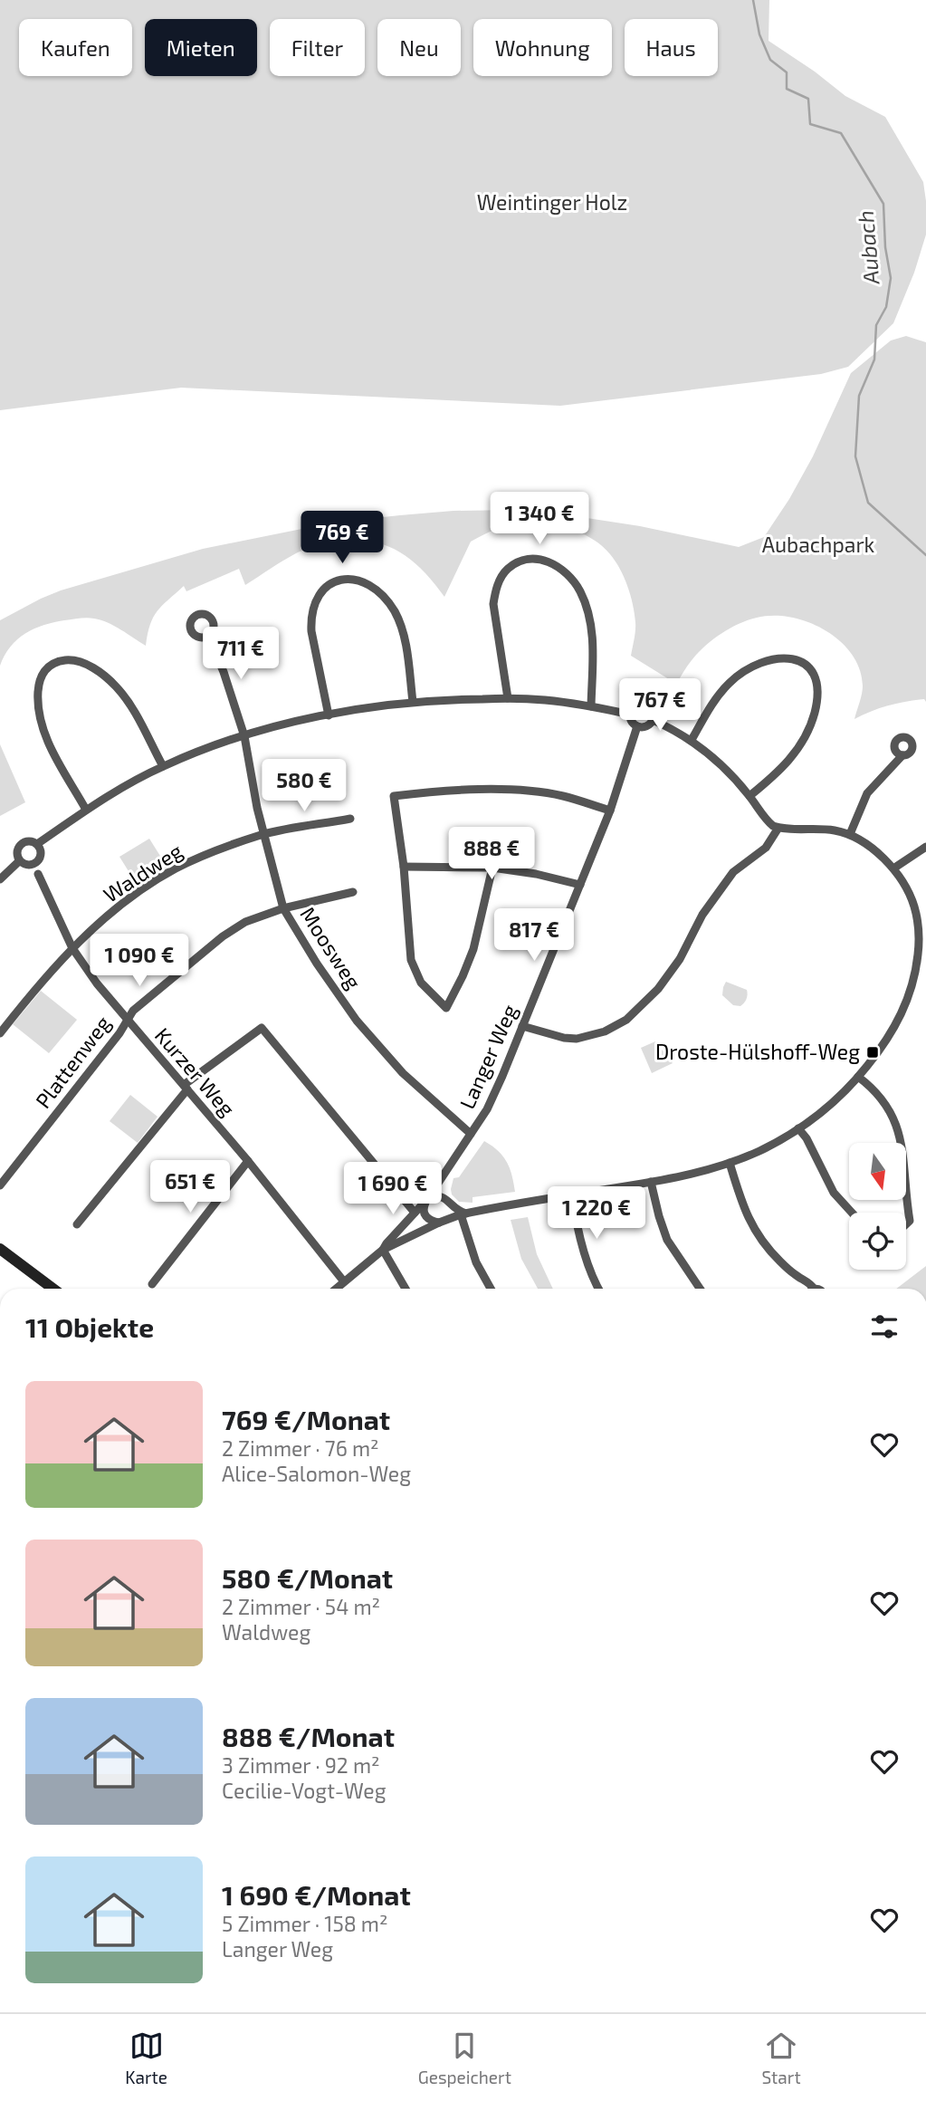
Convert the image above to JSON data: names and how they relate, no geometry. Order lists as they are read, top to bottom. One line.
{"streets":{"street":["Waldweg","Moosweg","Langer Weg","Plattenweg","Kurzer Weg"]},"crossings":[["Waldweg","Moosweg"],["Waldweg","Kurzer Weg"],["Moosweg","Langer Weg"],["Moosweg","Plattenweg"],["Langer Weg","Kurzer Weg"],["Plattenweg","Kurzer Weg"]],"water":["Aubach"],"parks":["Weintinger Holz","Aubachpark"],"places":{"transit":["Droste-Hülshoff-Weg"]},"north":"bottom","page":{"chip":["Kaufen","Mieten","Filter","Neu","Wohnung","Haus"],"price":["1 340 €","769 €","711 €","767 €","580 €","888 €","817 €","1 090 €","651 €","1 690 €","1 220 €"],"heading":"11 Objekte","list":[{"name":"769 €/Monat","note":"2 Zimmer · 76 m² · Alice-Salomon-Weg"},{"name":"580 €/Monat","note":"2 Zimmer · 54 m² · Waldweg"},{"name":"888 €/Monat","note":"3 Zimmer · 92 m² · Cecilie-Vogt-Weg"},{"name":"1 690 €/Monat","note":"5 Zimmer · 158 m² · Langer Weg"}],"tabs":["Karte","Gespeichert","Start"]}}
